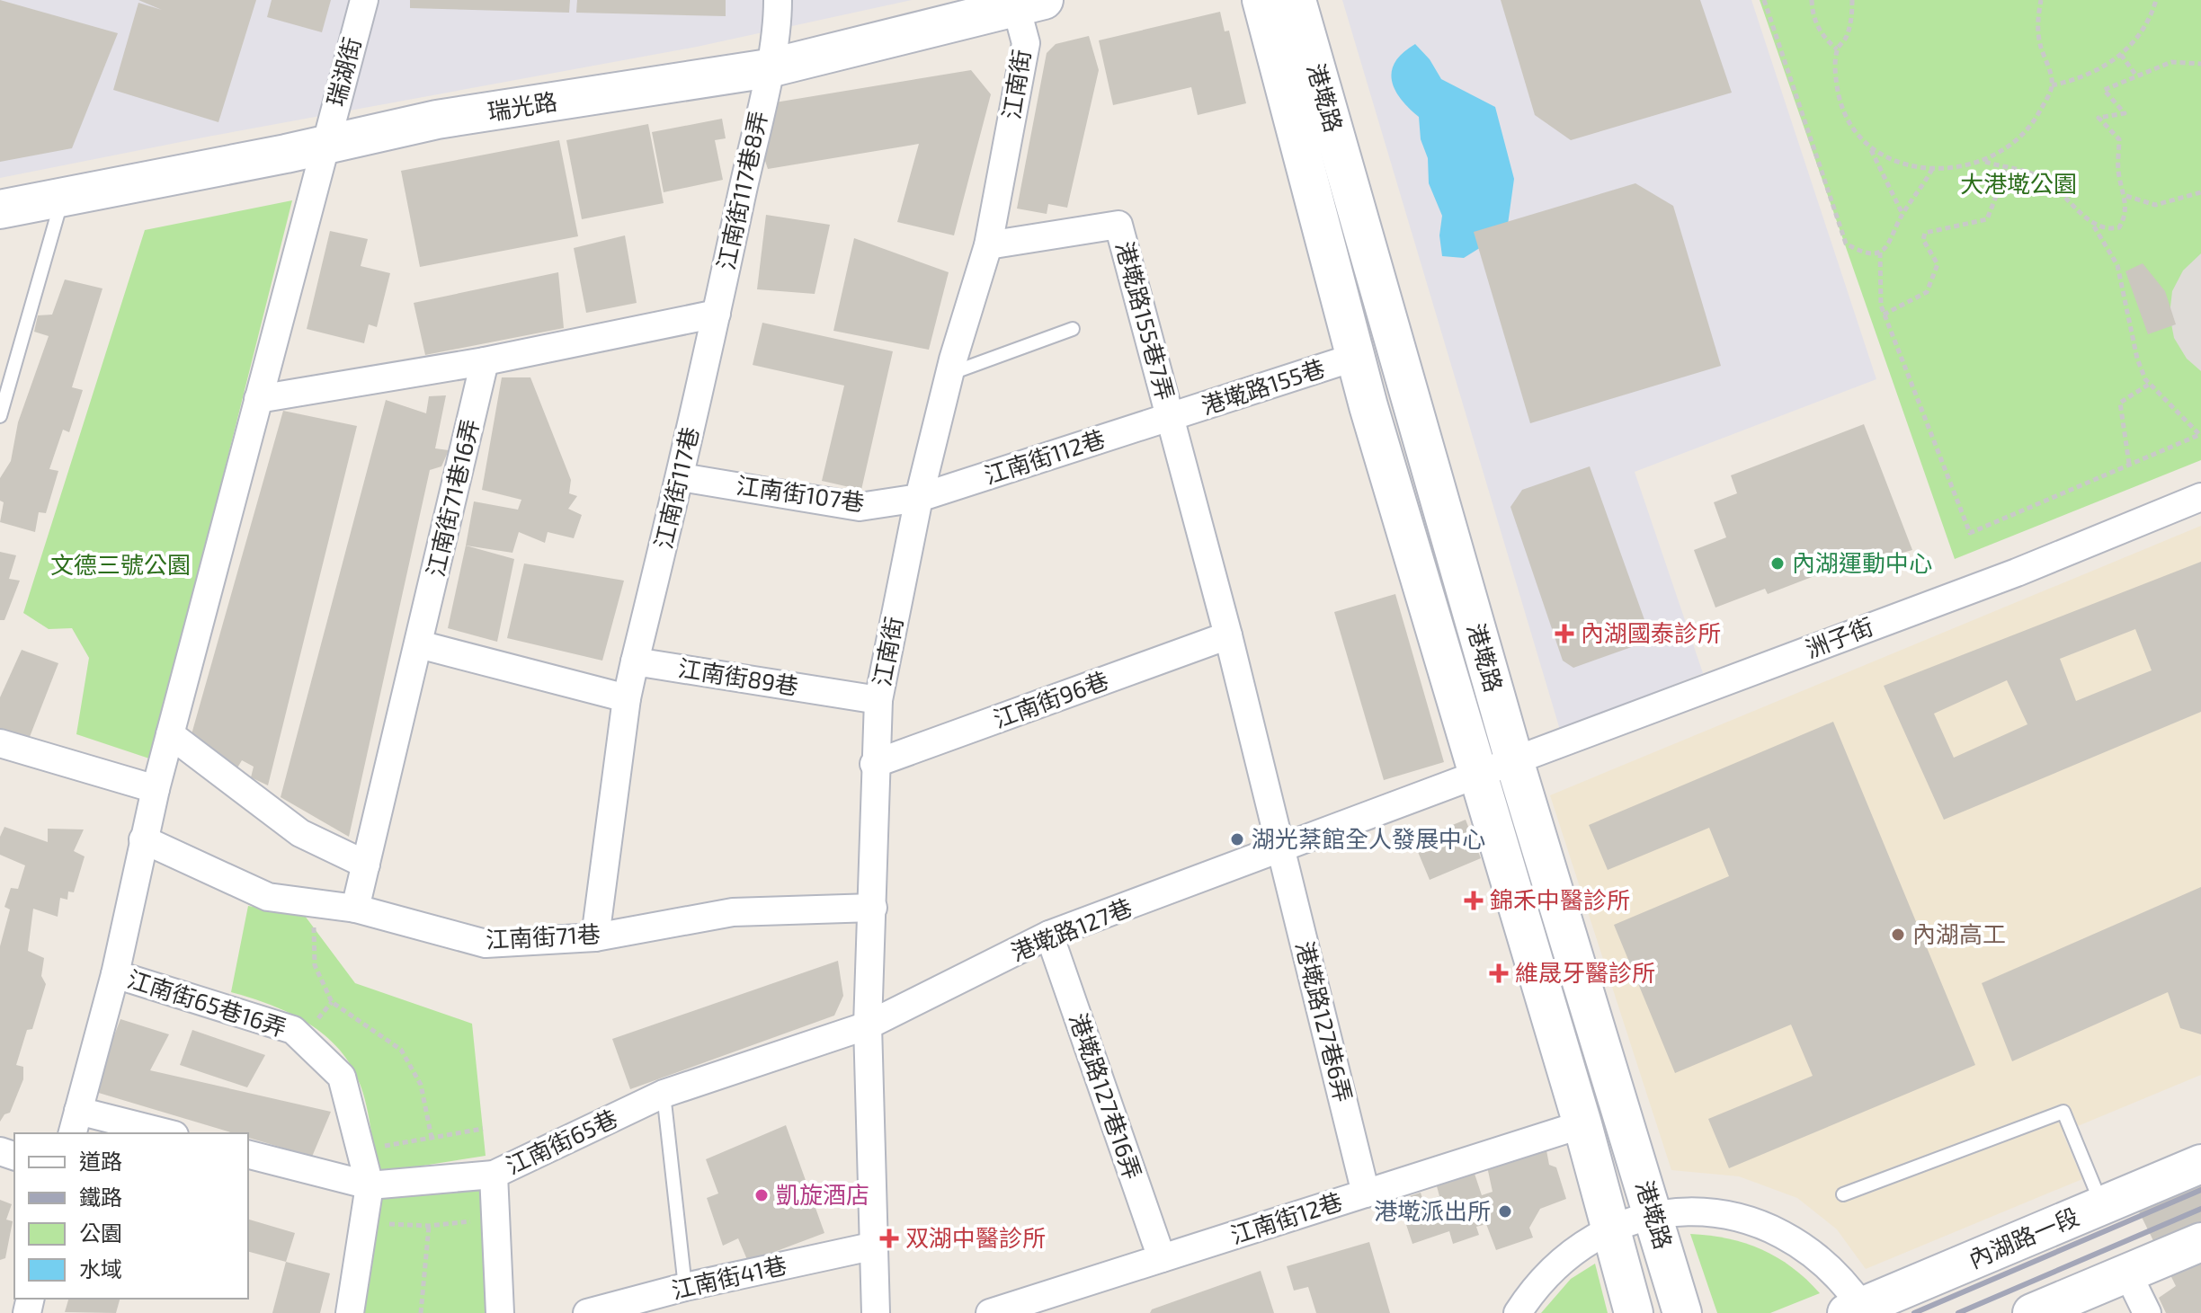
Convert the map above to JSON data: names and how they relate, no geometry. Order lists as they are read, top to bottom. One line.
{"streets":{"street":["瑞湖街","江南街","港墘路","瑞光路","江南街117巷8弄","港墘路155巷7弄","港墘路155巷","江南街112巷","江南街117巷","江南街107巷","江南街71巷16弄","洲子街","江南街89巷","江南街96巷","港墘路127巷","江南街71巷","江南街65巷16弄","港墘路127巷6弄","港墘路127巷16弄","江南街65巷","江南街12巷","內湖路一段","江南街41巷"]},"crossings":[["瑞湖街","瑞光路"],["江南街","瑞光路"],["江南街","港墘路155巷7弄"],["江南街","江南街112巷"],["江南街","江南街107巷"],["江南街","江南街89巷"],["江南街","江南街96巷"],["江南街","港墘路127巷"],["江南街","江南街71巷"],["江南街","江南街65巷"],["江南街","江南街41巷"],["港墘路","港墘路155巷"],["港墘路","洲子街"],["港墘路","港墘路127巷"],["港墘路","江南街12巷"],["瑞光路","江南街117巷8弄"],["江南街117巷8弄","江南街117巷"],["港墘路155巷7弄","港墘路155巷"],["港墘路155巷7弄","江南街112巷"],["港墘路155巷","江南街112巷"],["江南街112巷","江南街107巷"],["江南街117巷","江南街107巷"],["江南街117巷","江南街89巷"],["江南街71巷16弄","江南街71巷"],["洲子街","港墘路127巷"],["港墘路127巷","港墘路127巷6弄"],["港墘路127巷","港墘路127巷16弄"],["港墘路127巷","江南街65巷"],["江南街65巷16弄","江南街65巷"],["港墘路127巷6弄","江南街12巷"],["港墘路127巷16弄","江南街12巷"]],"parks":["大港墘公園","文德三號公園"],"places":{"other":["內湖運動中心","湖光棻館全人發展中心","內湖高工","凱旋酒店","港墘派出所"],"health":["內湖國泰診所","錦禾中醫診所","維晟牙醫診所","双湖中醫診所"]},"legend":["道路","鐵路","公園","水域"]}
